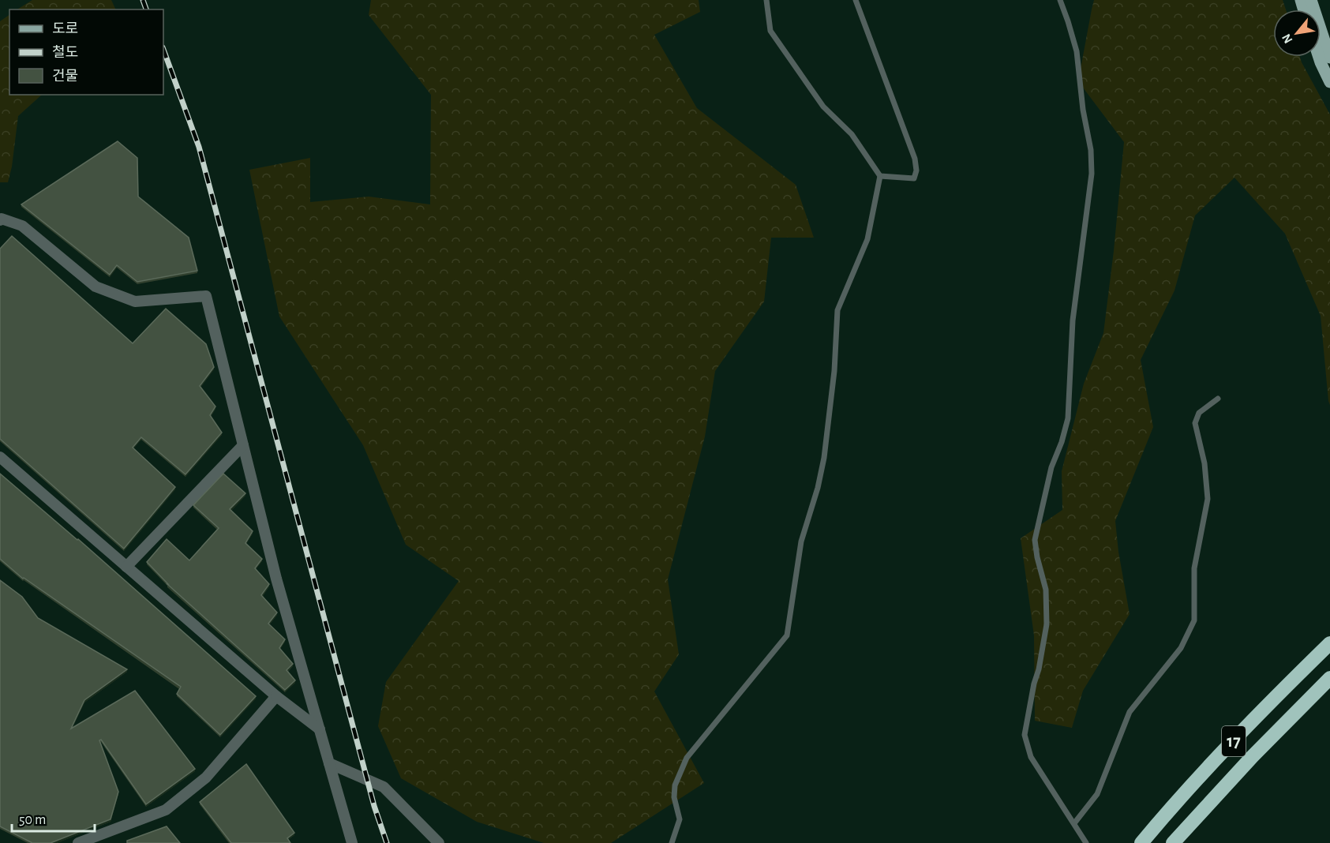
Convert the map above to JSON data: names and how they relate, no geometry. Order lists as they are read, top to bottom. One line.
{"streets":{"highway":["17"]},"legend":["도로","철도","건물"],"scale_bar":"50 m","north":"bottom left"}
